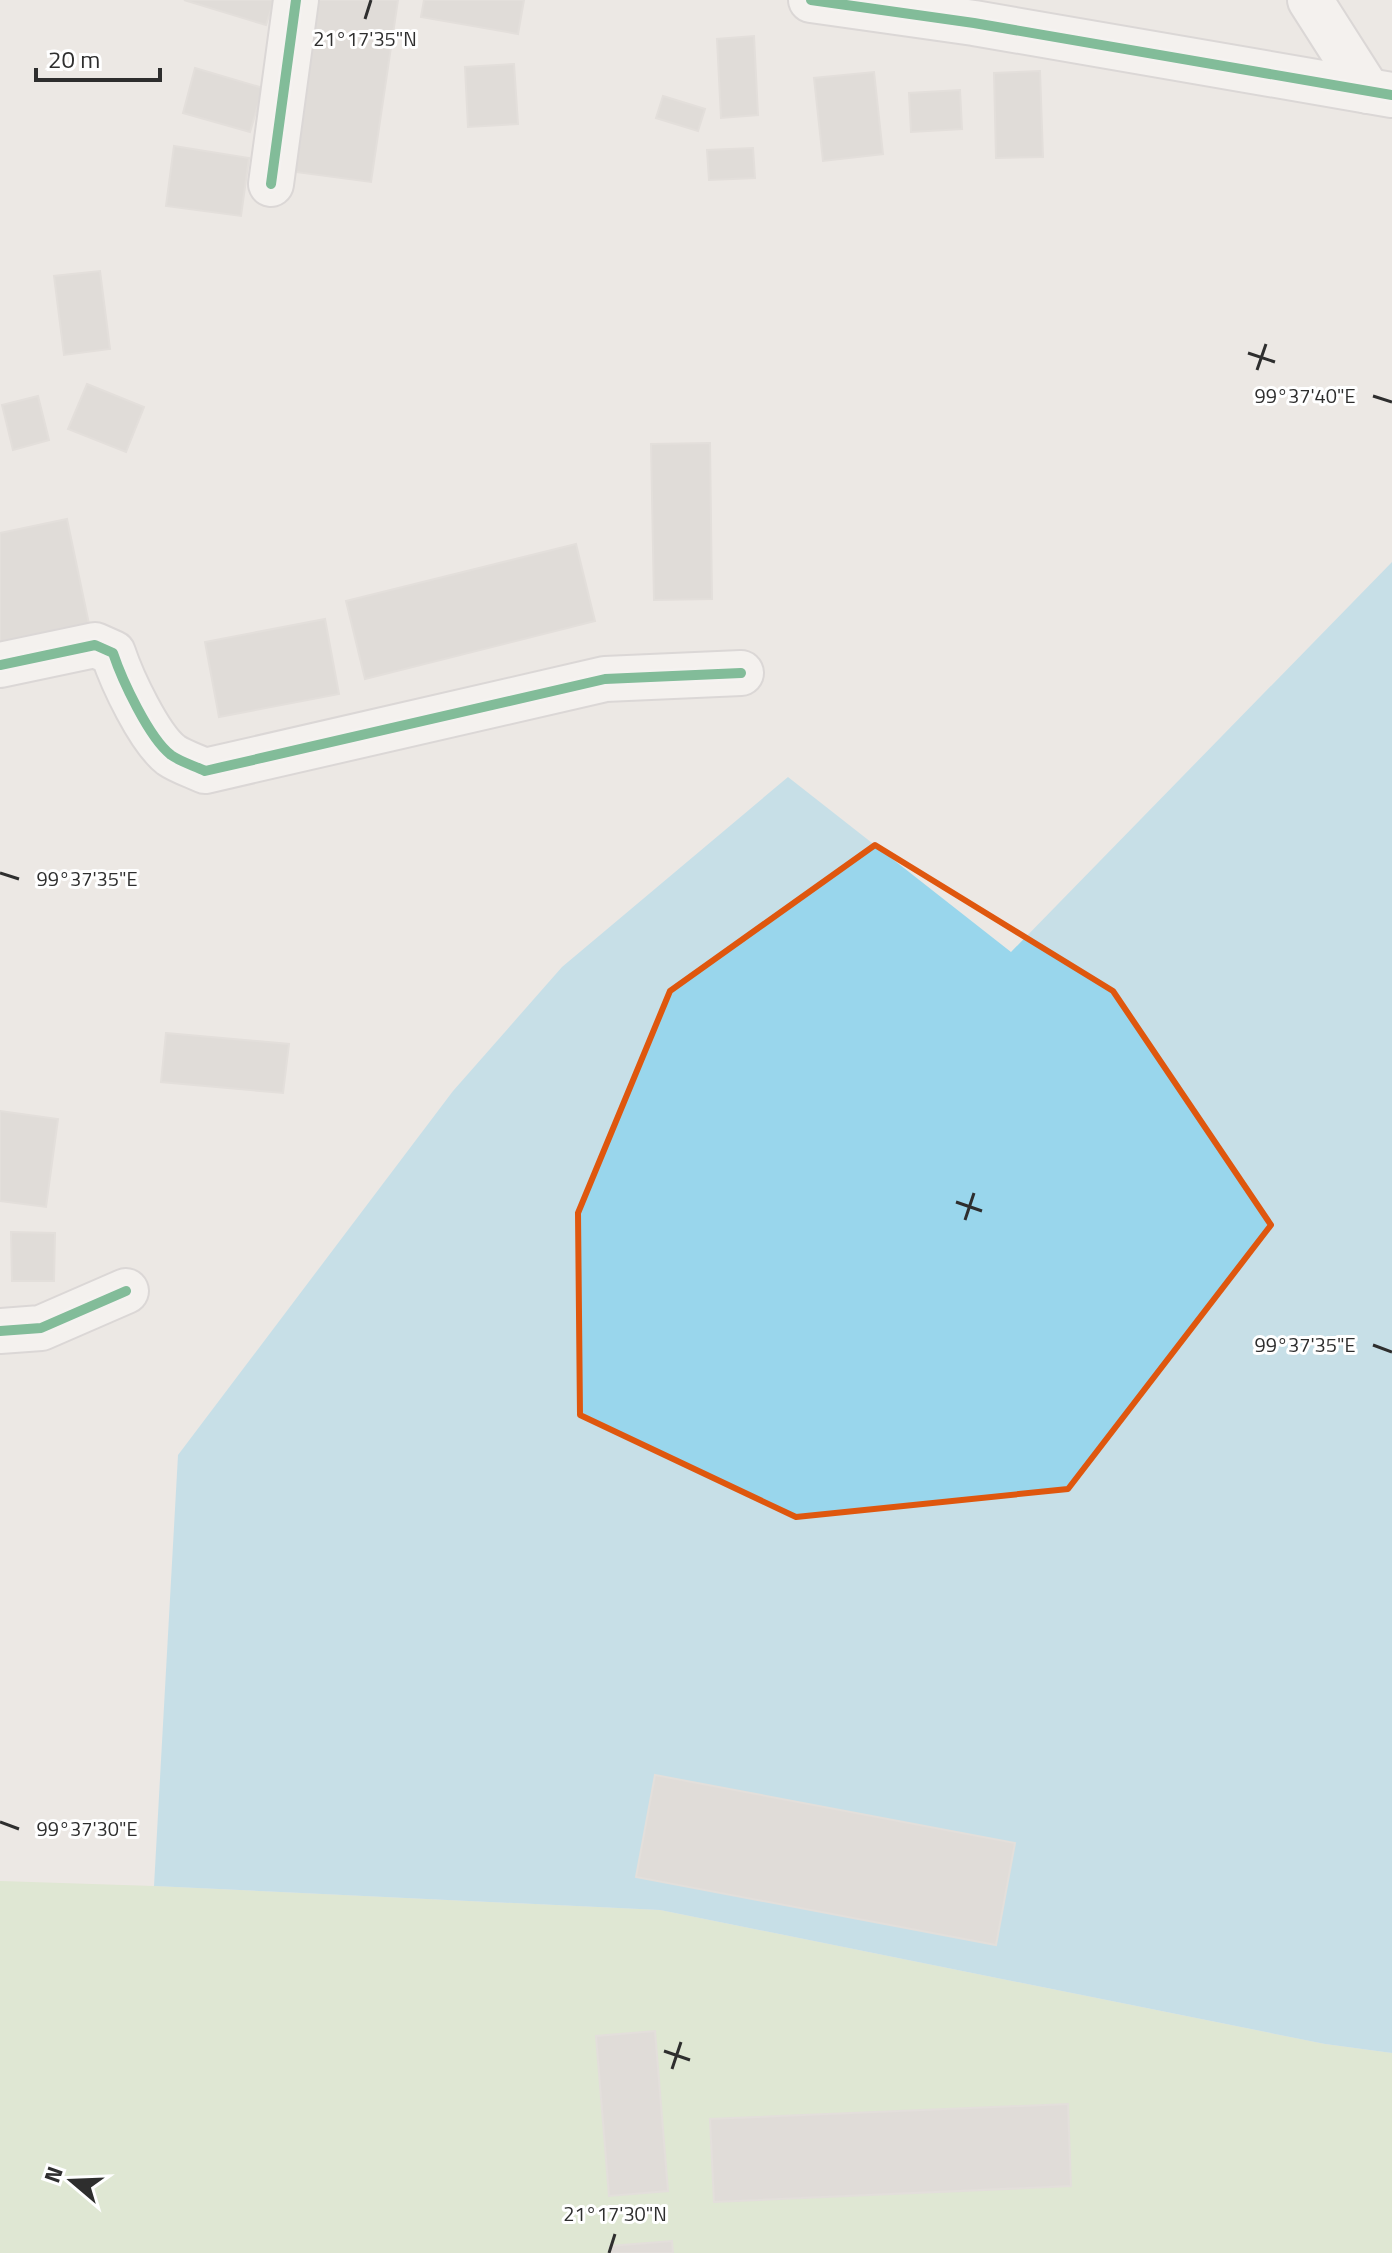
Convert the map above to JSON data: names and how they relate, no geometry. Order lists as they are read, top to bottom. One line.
{"scale_bar":"20 m","north":"left","coordinates":["21°17'35\"N","99°37'40\"E","99°37'35\"E","99°37'30\"E","21°17'30\"N"]}
